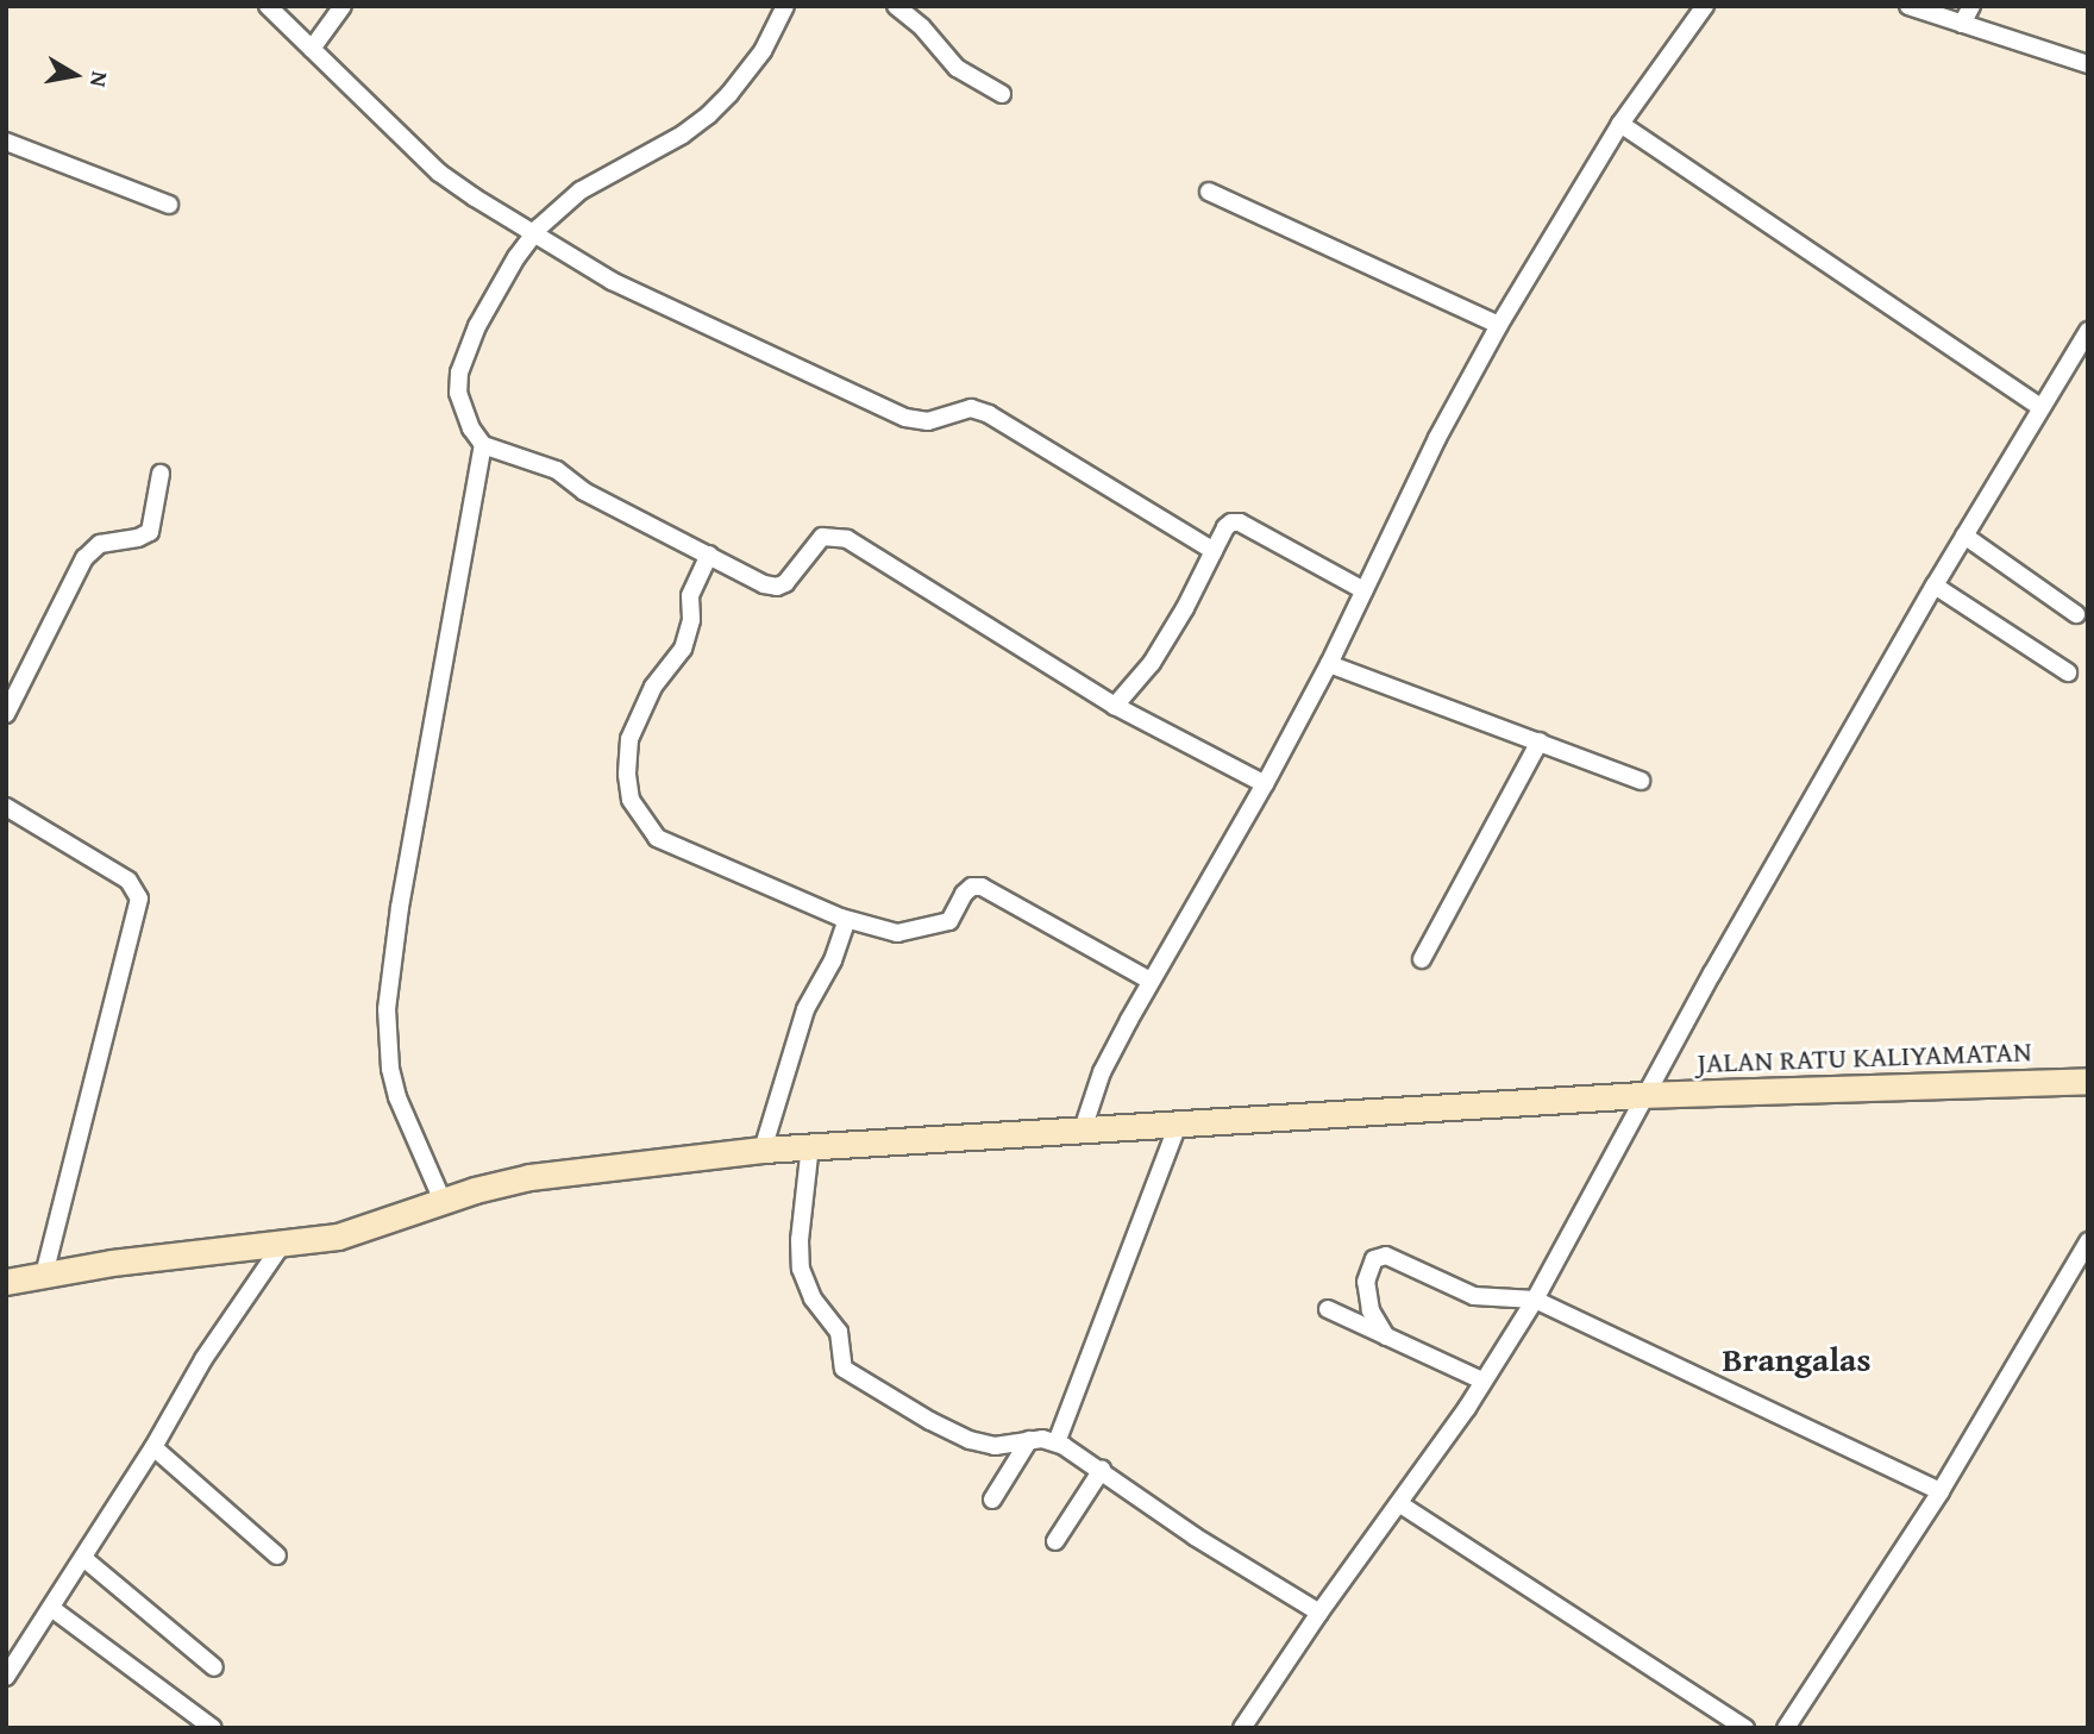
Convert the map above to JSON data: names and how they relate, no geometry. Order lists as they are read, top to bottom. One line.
{"streets":{"main road":["JALAN RATU KALIYAMATAN"]},"districts":["Brangalas"],"north":"right"}
